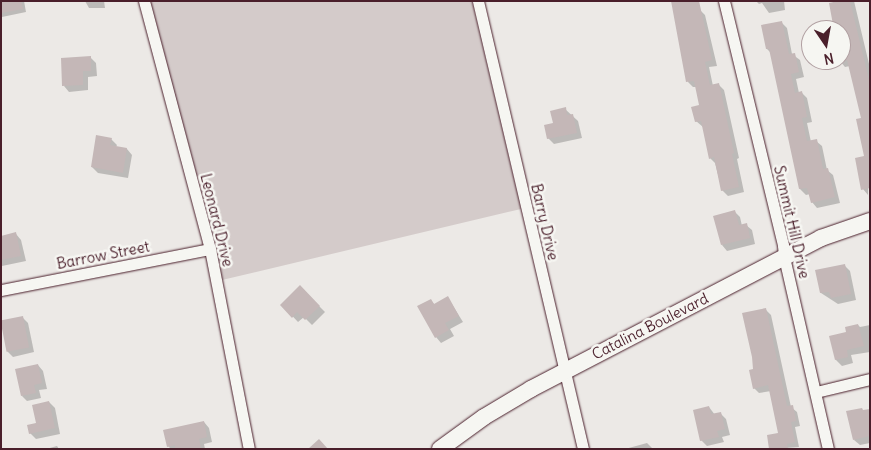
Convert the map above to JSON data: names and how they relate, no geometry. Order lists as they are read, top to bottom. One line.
{"streets":{"street":["Leonard Drive","Barry Drive","Summit Hill Drive","Barrow Street","Catalina Boulevard"]},"crossings":[["Leonard Drive","Barrow Street"],["Barry Drive","Catalina Boulevard"],["Summit Hill Drive","Catalina Boulevard"]],"north":"bottom"}
